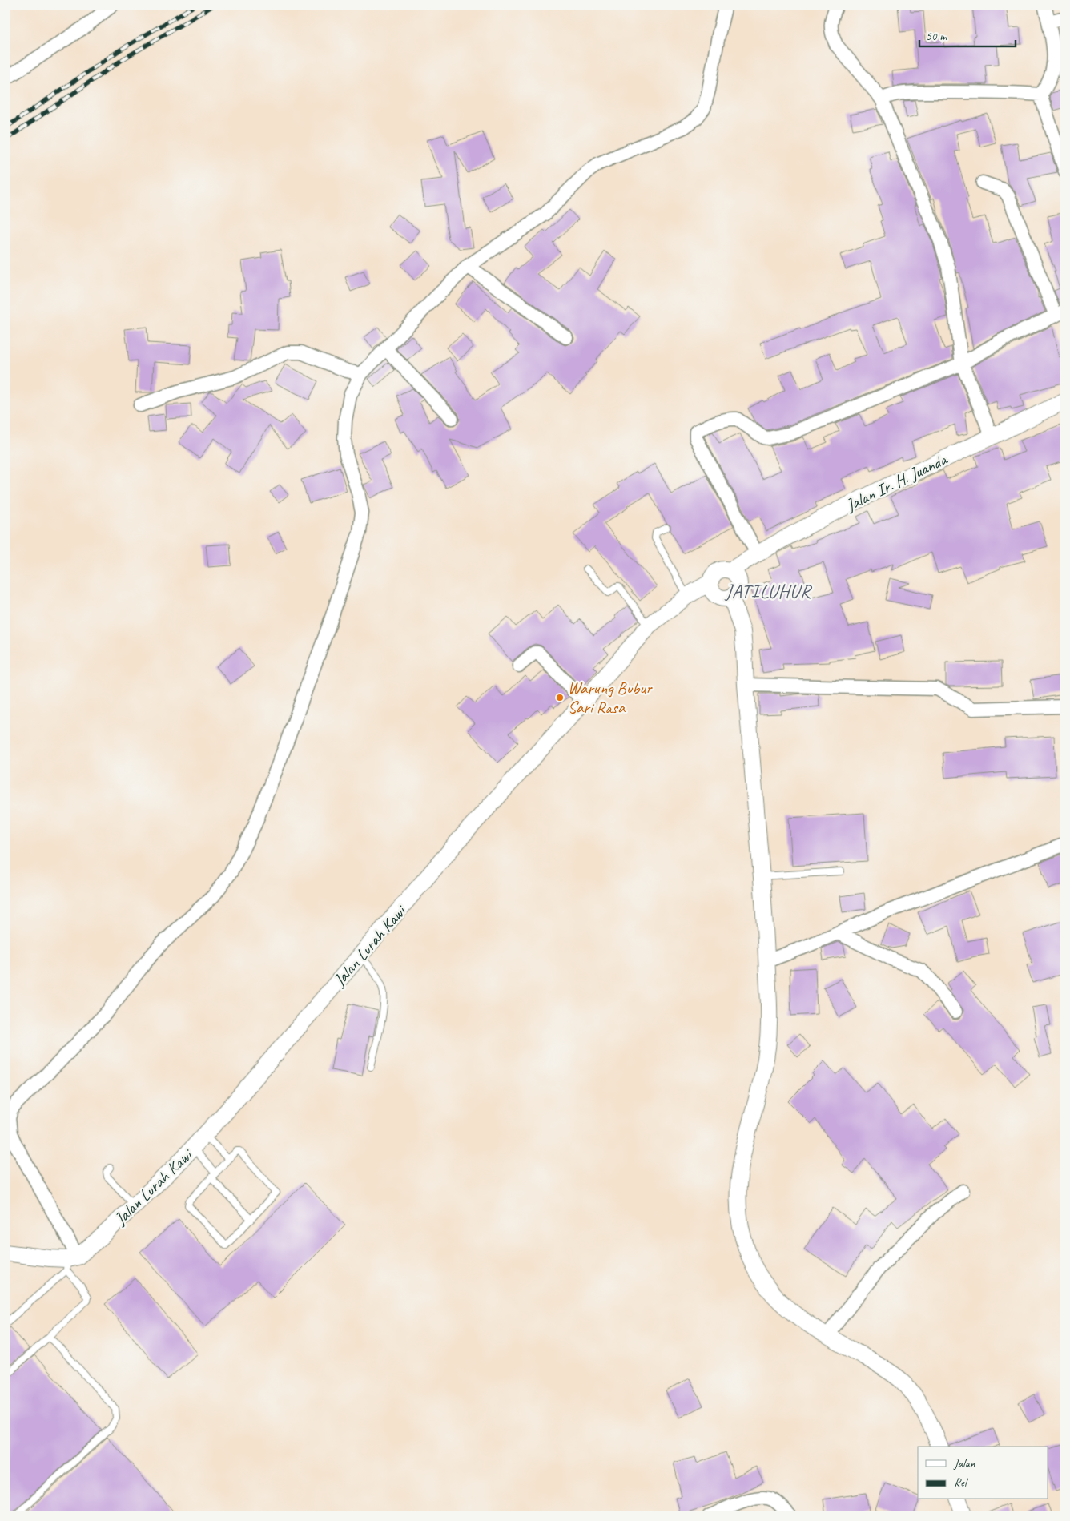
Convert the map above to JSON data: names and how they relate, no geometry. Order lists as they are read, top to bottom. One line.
{"streets":{"street":["Jalan Ir. H. Juanda","Jalan Lurah Kawi"]},"crossings":[["Jalan Ir. H. Juanda","Jalan Lurah Kawi"]],"districts":["JATILUHUR"],"places":["Warung Bubur Sari Rasa"],"legend":["Jalan","Rel"],"scale_bar":"50 m"}
